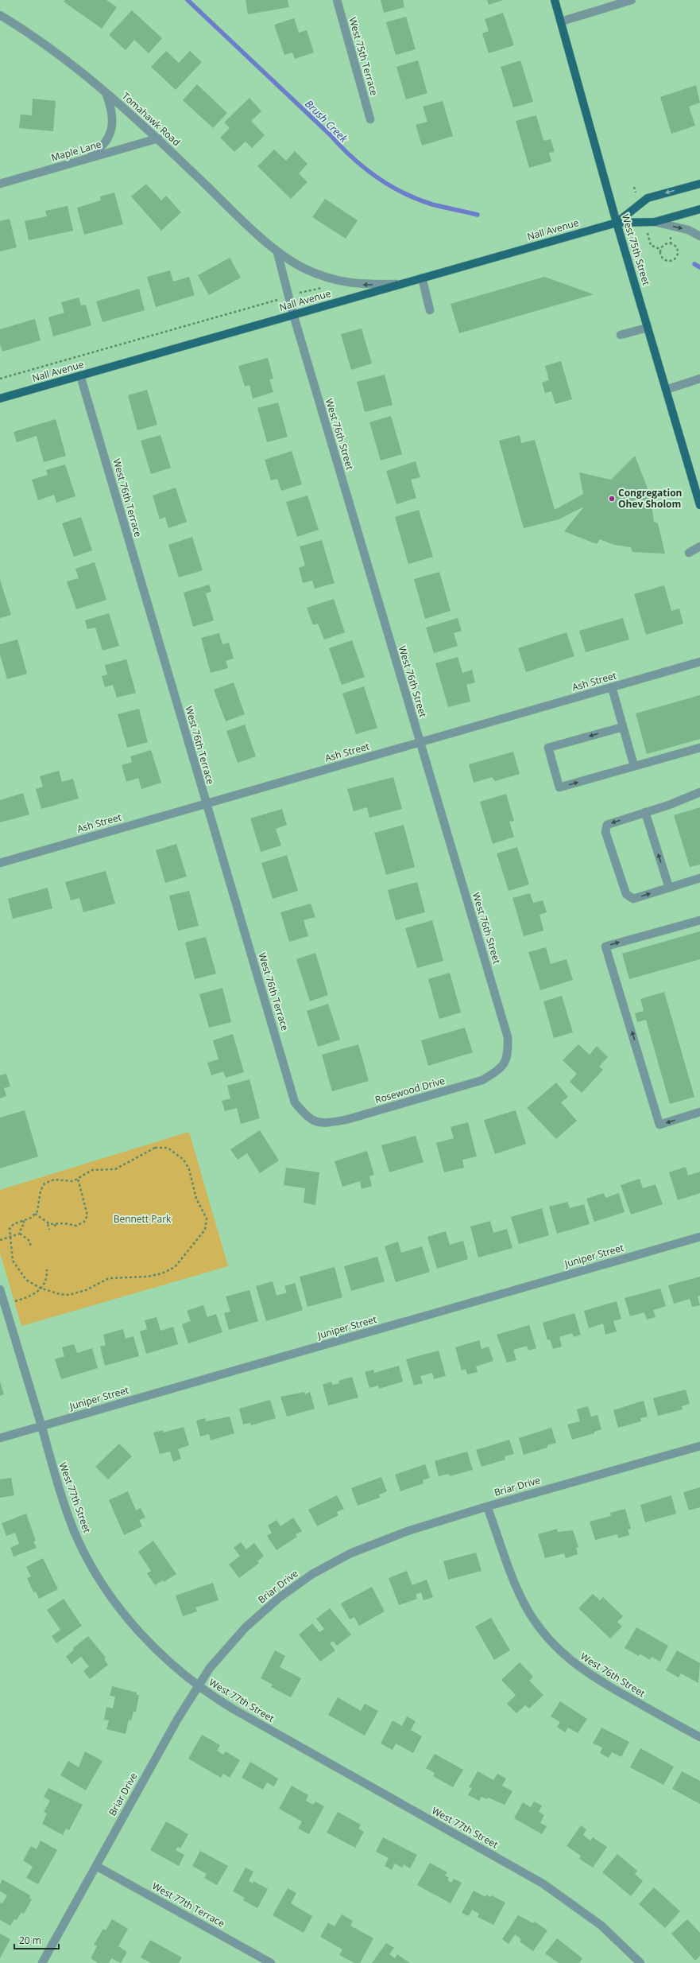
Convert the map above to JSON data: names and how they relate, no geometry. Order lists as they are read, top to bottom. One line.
{"streets":{"main road":["Nall Avenue","West 75th Street"],"street":["West 75th Terrace","Tomahawk Road","Maple Lane","West 76th Street","West 76th Terrace","Ash Street","Rosewood Drive","Juniper Street","Briar Drive","West 77th Street","West 77th Terrace"]},"crossings":[["Tomahawk Road","Maple Lane"],["Tomahawk Road","Nall Avenue"],["Nall Avenue","West 75th Street"],["Nall Avenue","West 76th Street"],["Nall Avenue","West 76th Terrace"],["West 76th Street","Ash Street"],["West 76th Street","Rosewood Drive"],["West 76th Street","Briar Drive"],["West 76th Terrace","Ash Street"],["West 76th Terrace","Rosewood Drive"],["Juniper Street","West 77th Street"],["Briar Drive","West 77th Street"],["Briar Drive","West 77th Terrace"]],"water":["Brush Creek"],"parks":["Bennett Park"],"places":["Congregation Ohev Sholom"],"scale_bar":"20 m"}
